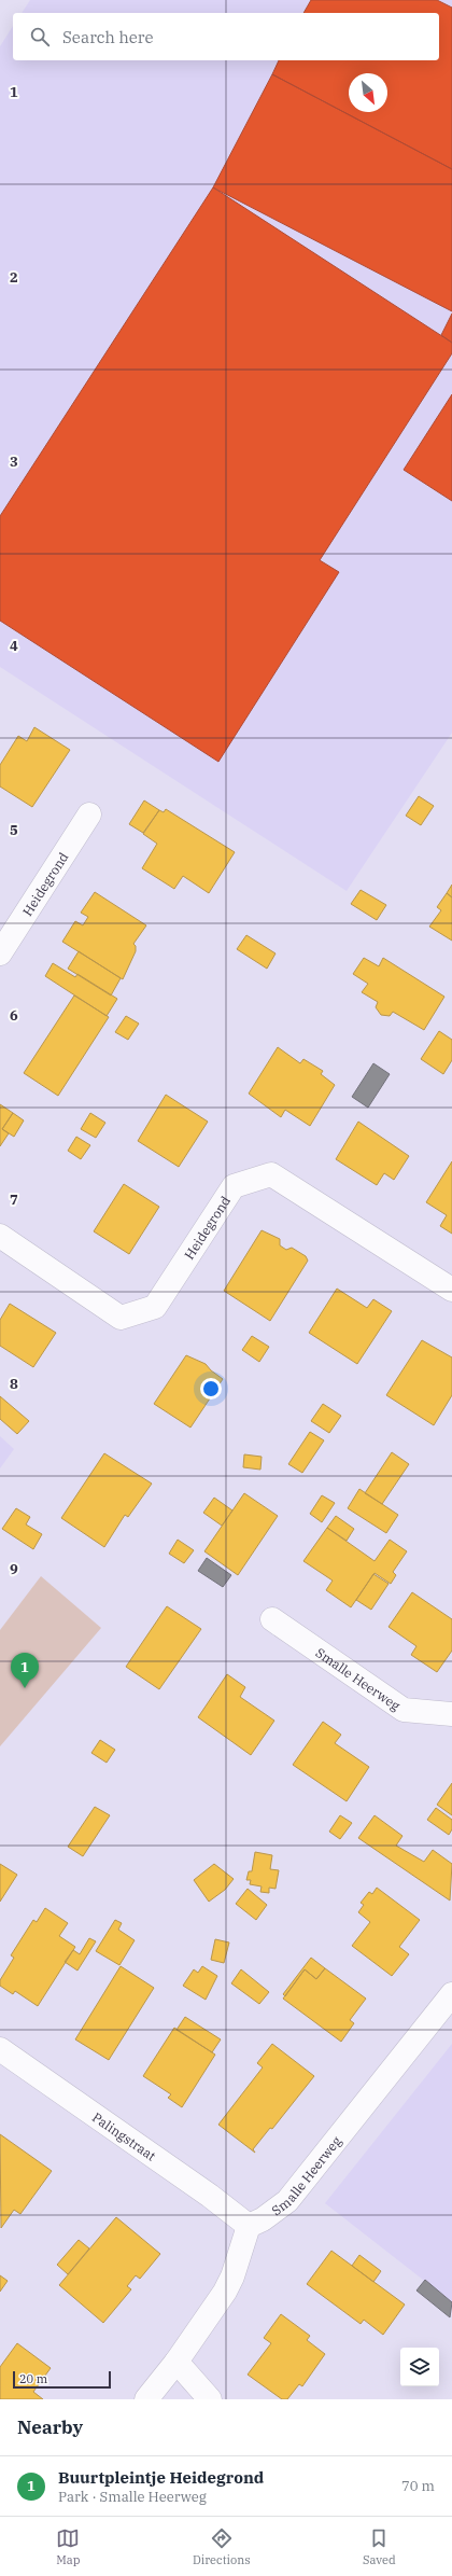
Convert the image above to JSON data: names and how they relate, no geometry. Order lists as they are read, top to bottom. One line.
{"streets":{"street":["Heidegrond","Smalle Heerweg","Palingstraat"]},"crossings":[["Smalle Heerweg","Palingstraat"]],"scale_bar":"20 m","north":"bottom right","page":{"search":"Search here","pins":"1","scale":"20 m","heading":"Nearby","list":[{"mark":"1","name":"Buurtpleintje Heidegrond","note":"Park · Smalle Heerweg","value":"70 m"}],"nav":["Map","Directions","Saved"]},"grid":{"rows":["1","2","3","4","5","6","7","8","9"]}}
